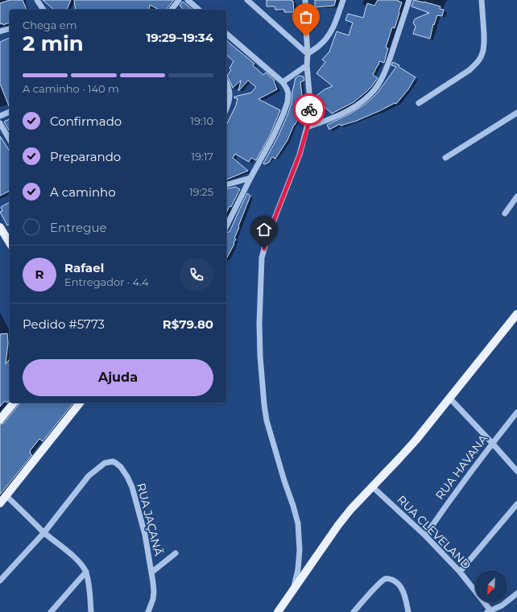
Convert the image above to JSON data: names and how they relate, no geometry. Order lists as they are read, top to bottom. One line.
{"streets":{"street":["RUA HAVANA","RUA JAÇANÃ","RUA CLEVELAND"]},"crossings":[["RUA HAVANA","RUA CLEVELAND"]],"north":"bottom left","page":{"heading":["2 min","Chega em","19:29–19:34"],"panel":["Rafael","Entregador · 4.4","Pedido #5773","R$79.80"],"bar":"A caminho · 140 m","list":[["Confirmado","19:10"],["Preparando","19:17"],["A caminho","19:25"],"Entregue"],"round":"R","buttons":"Ajuda"}}
